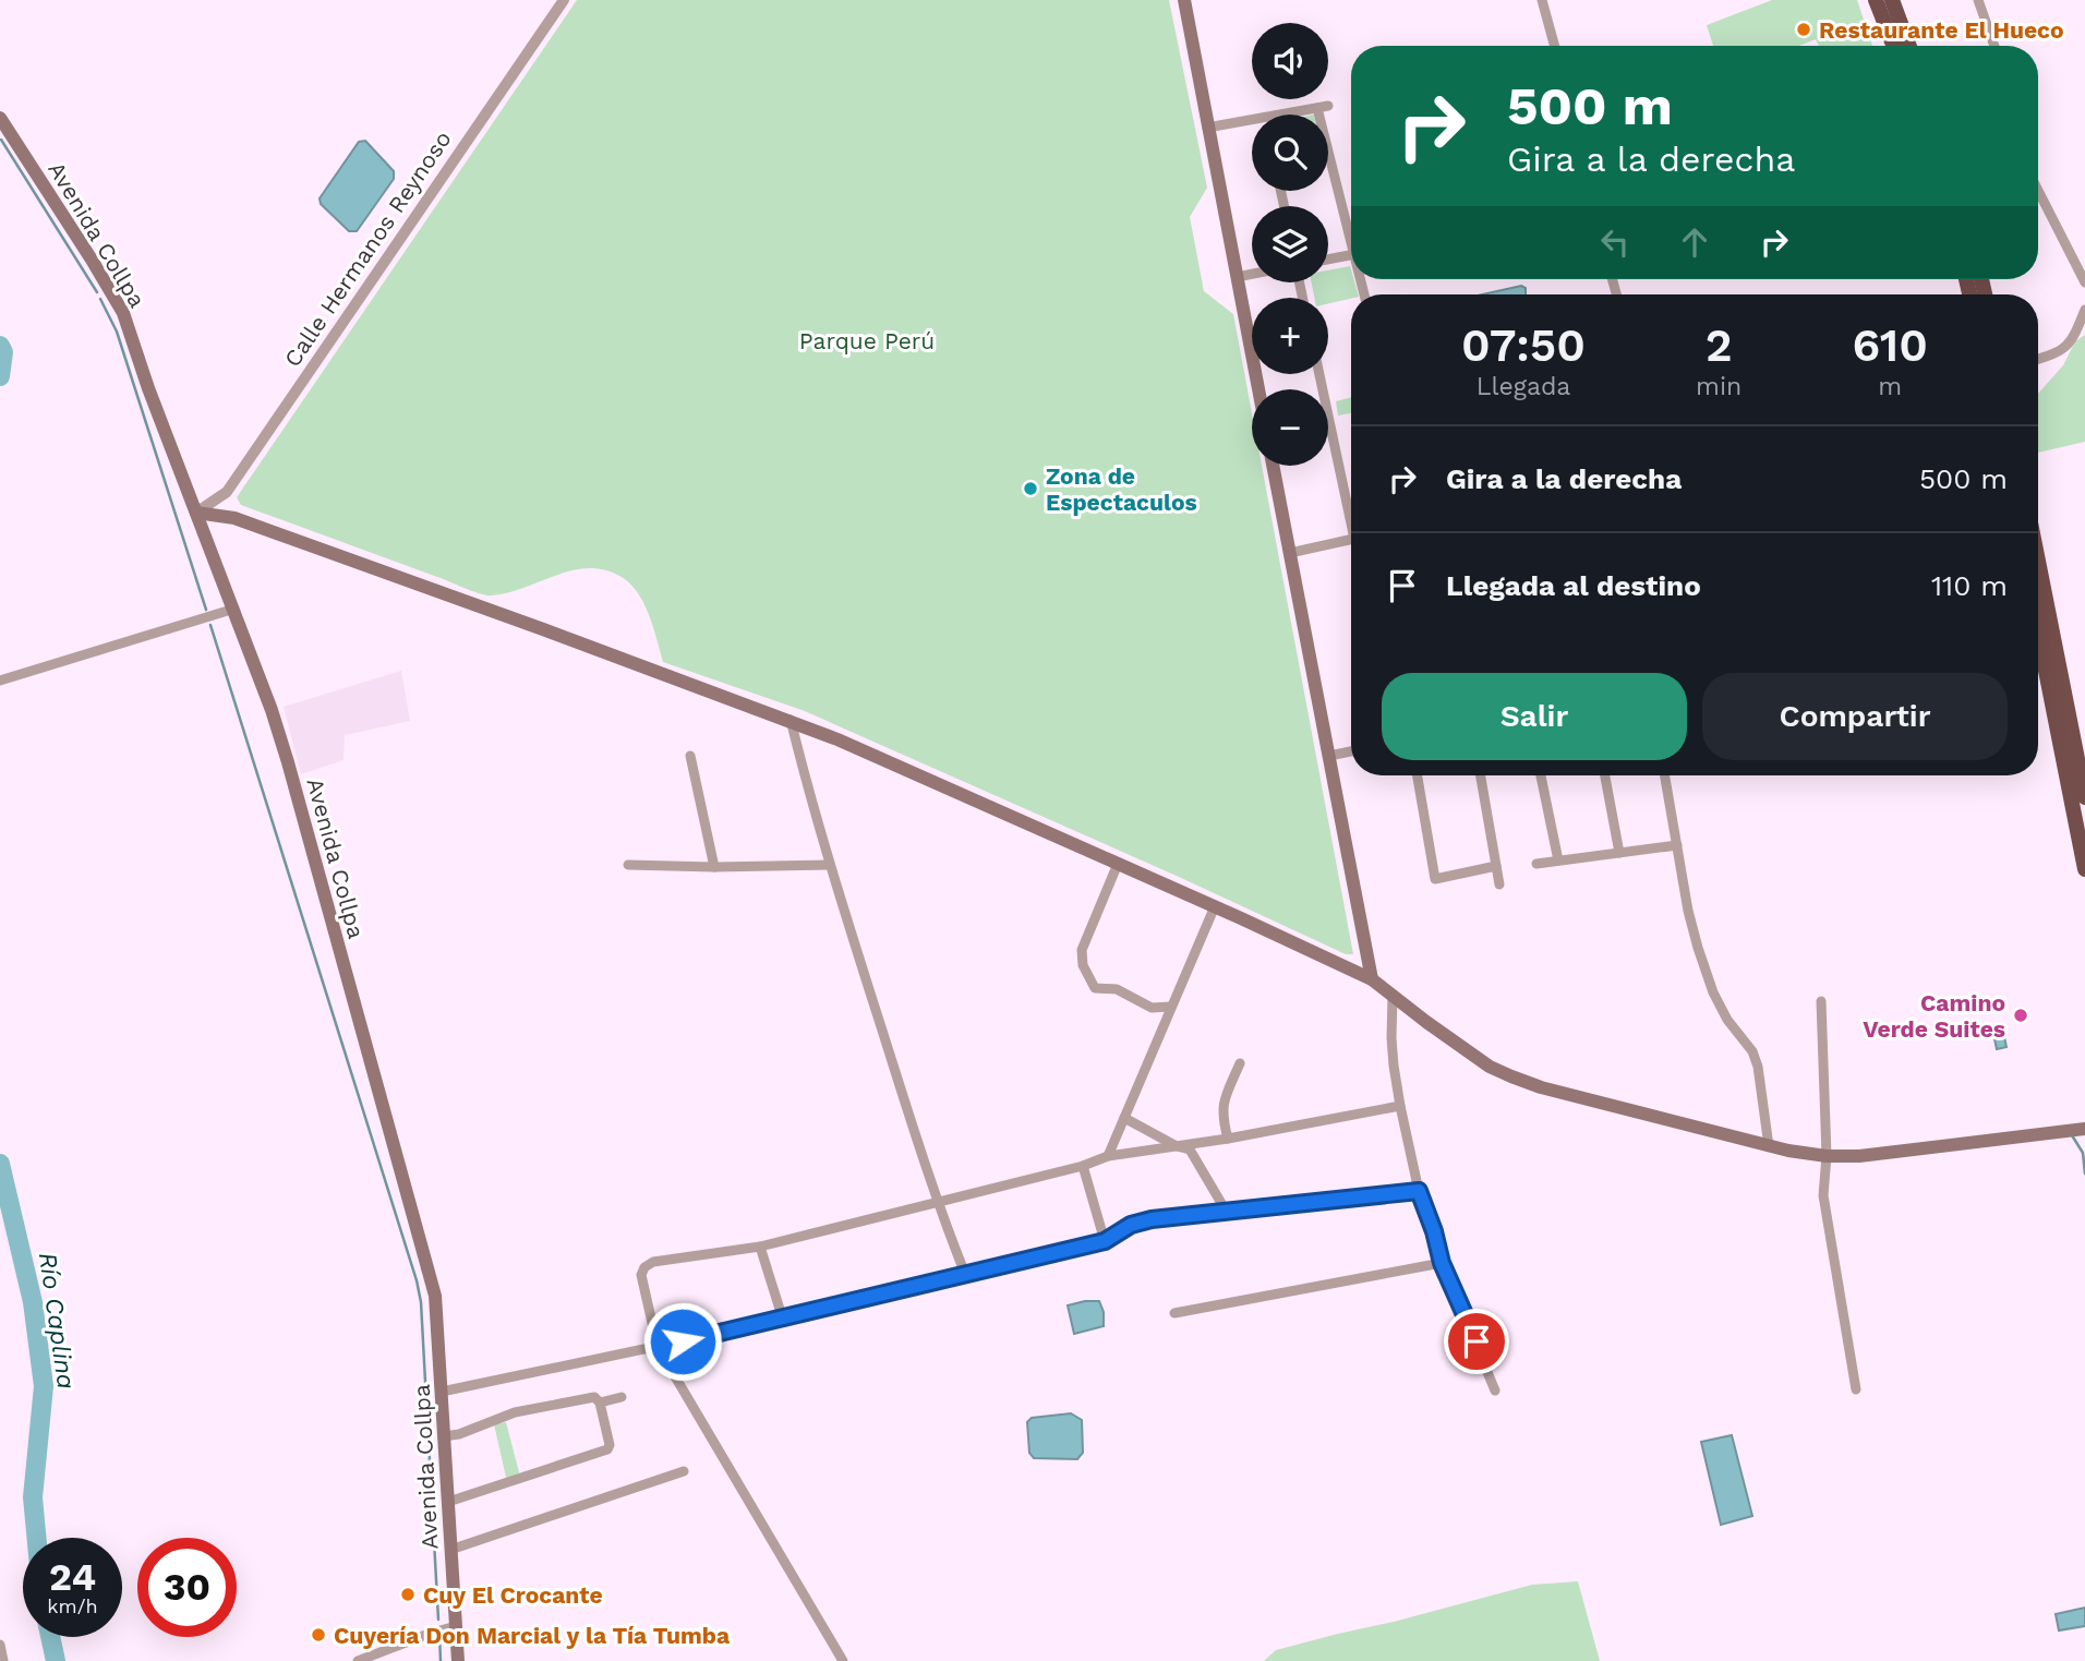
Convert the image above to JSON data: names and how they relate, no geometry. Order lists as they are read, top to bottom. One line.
{"streets":{"main road":["Avenida Collpa"],"street":["Calle Hermanos Reynoso"]},"crossings":[["Avenida Collpa","Calle Hermanos Reynoso"]],"water":["Río Caplina"],"parks":["Parque Perú"],"places":["Restaurante El Hueco","Zona de Espectaculos","Camino Verde Suites","Cuy El Crocante","Cuyería Don Marcial y la Tía Tumba"],"page":{"map_buttons":["+","−"],"turn":["500 m","Gira a la derecha"],"eta":["07:50","Llegada","2","min","610","m"],"list":[{"name":"Gira a la derecha","value":"500 m"},{"name":"Llegada al destino","value":"110 m"}],"buttons":["Salir","Compartir"],"speed":"24 km/h","limit":"30"}}
